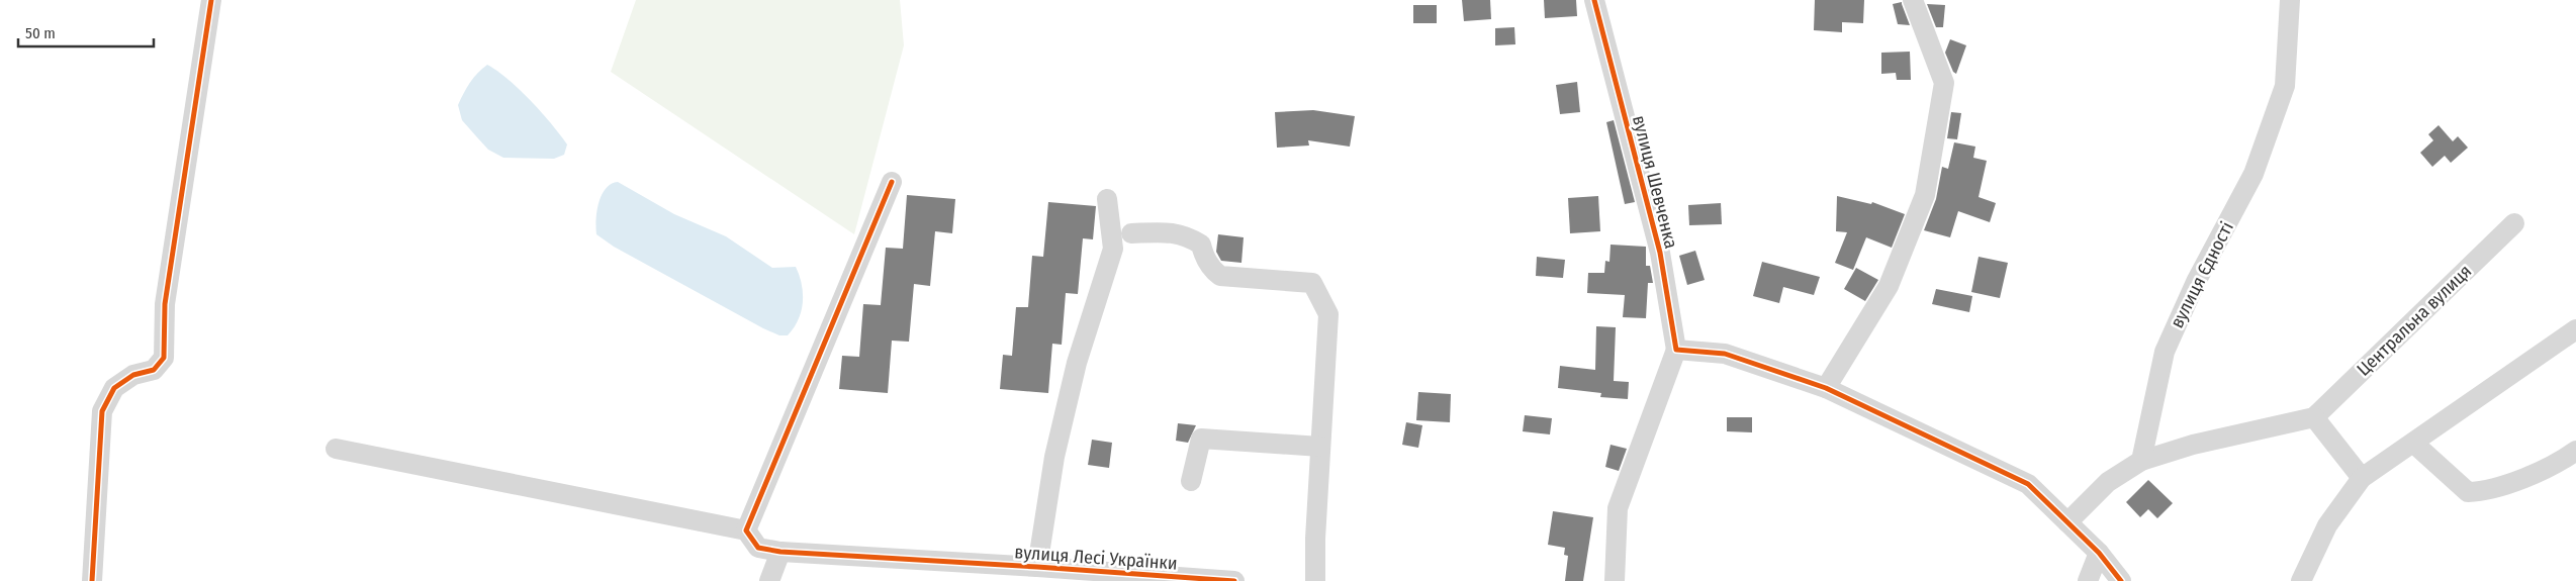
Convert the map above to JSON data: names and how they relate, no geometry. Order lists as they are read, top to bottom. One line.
{"streets":{"street":["вулиця Шевченка","вулиця Єдності","Центральна вулиця","вулиця Лесі Українки"]},"scale_bar":"50 m"}
